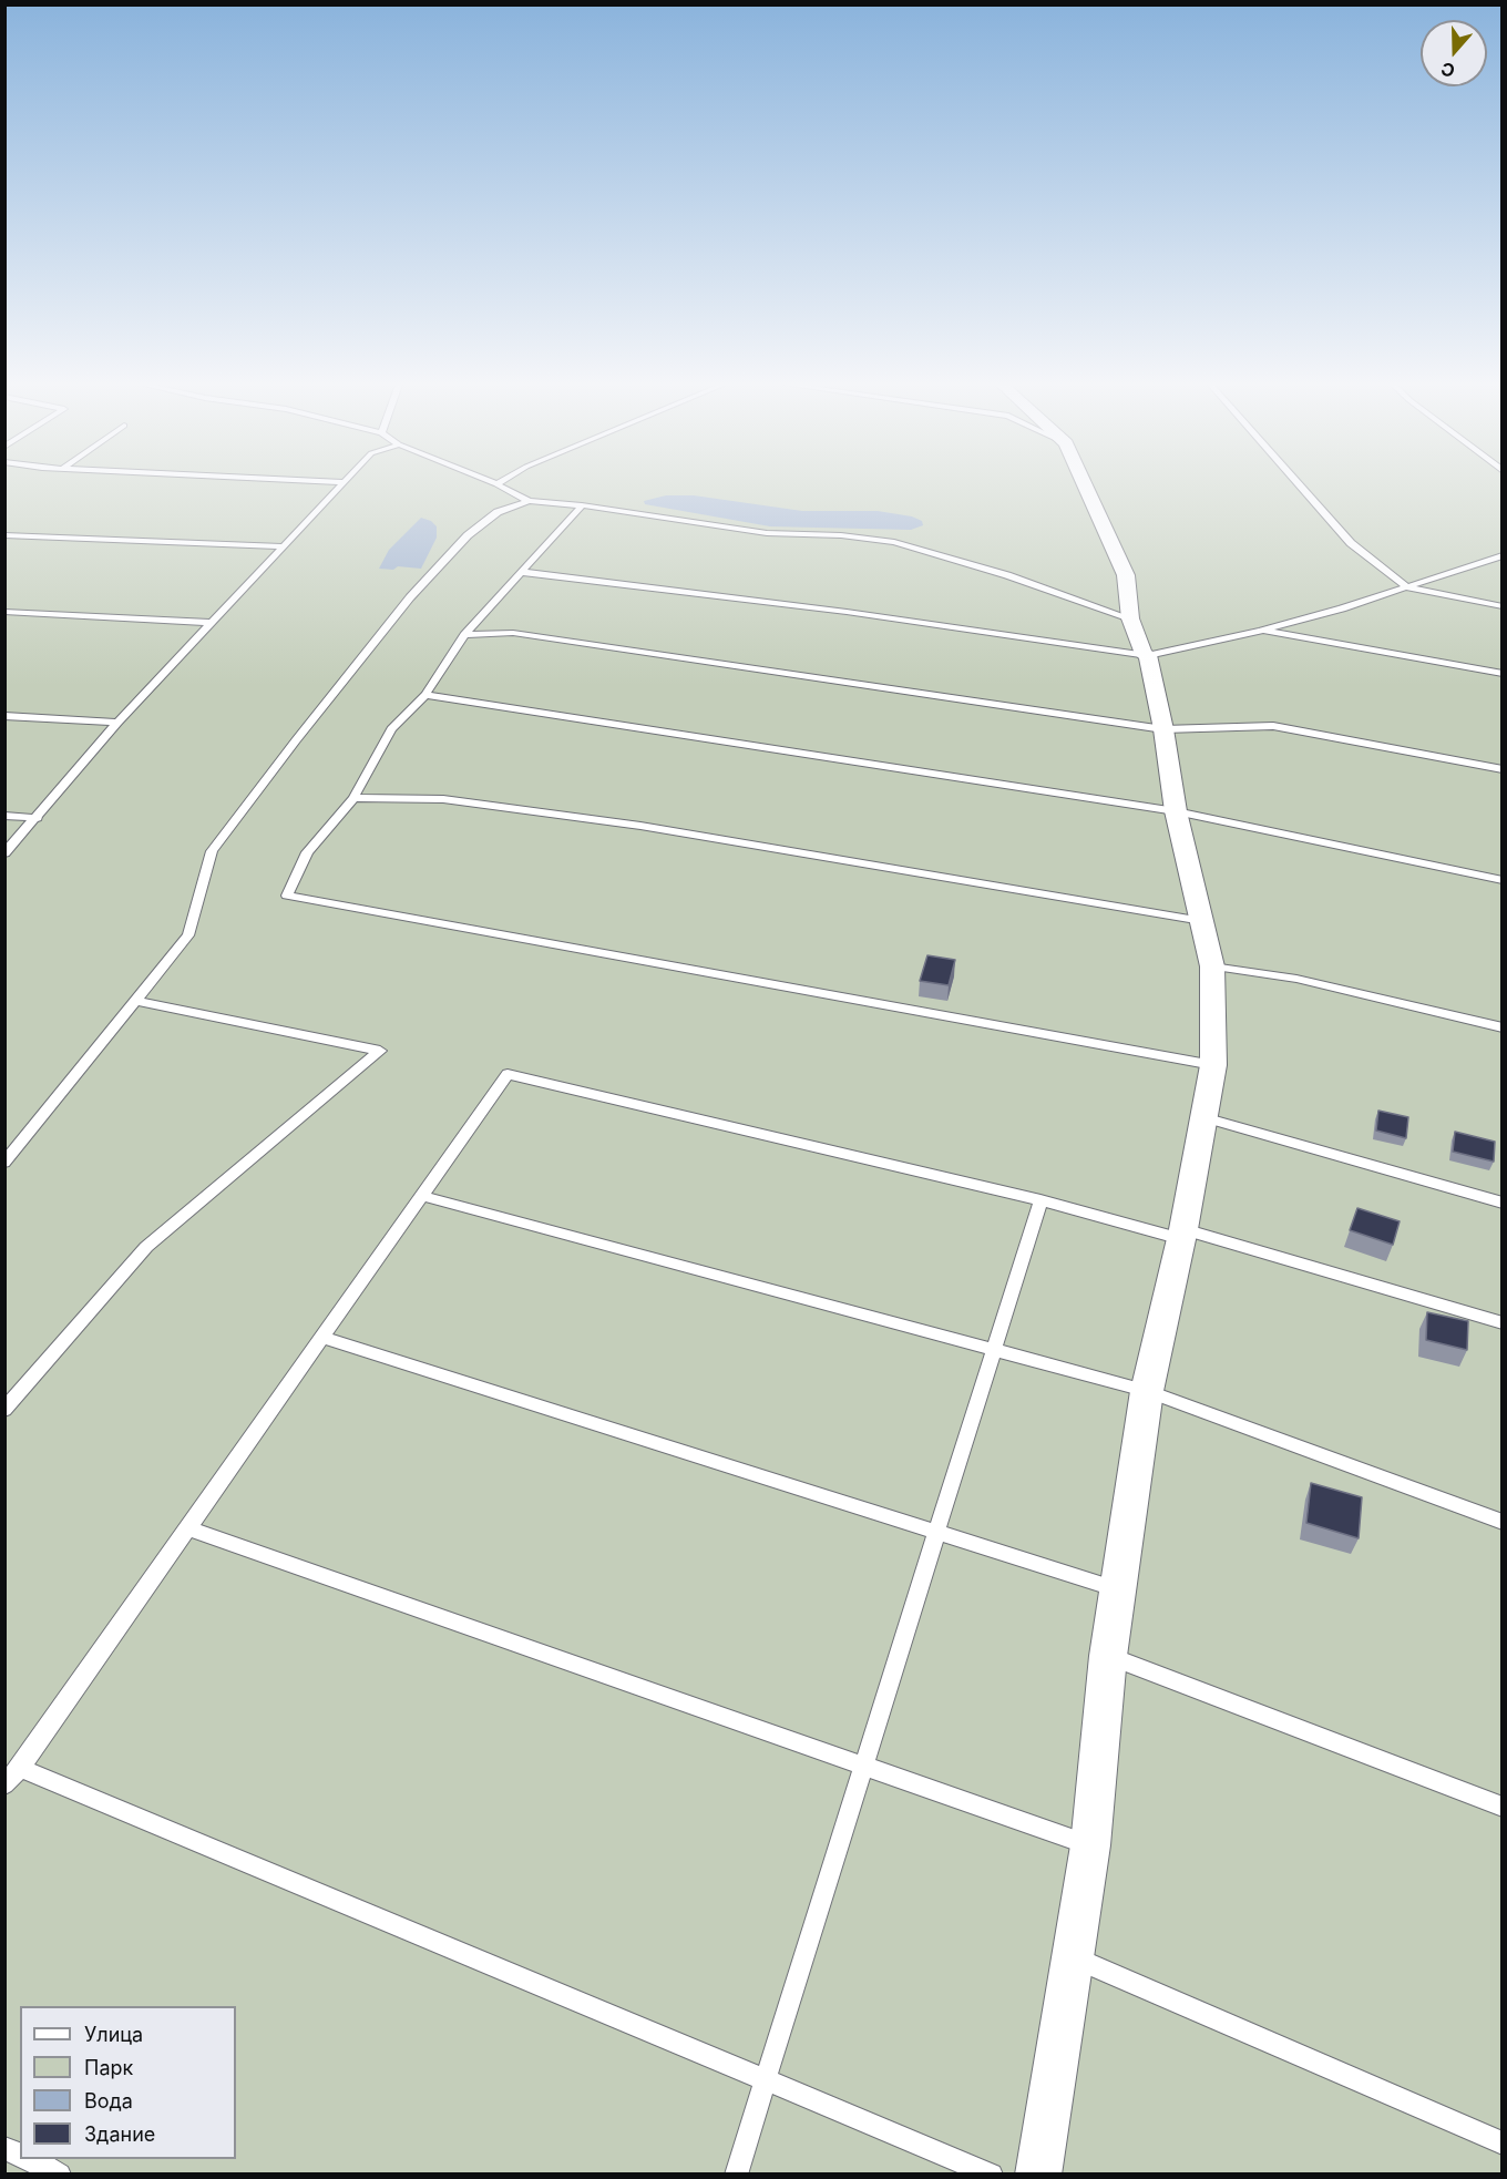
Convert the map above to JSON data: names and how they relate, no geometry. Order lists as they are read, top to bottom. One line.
{"legend":["Улица","Парк","Вода","Здание"],"north":"bottom"}
